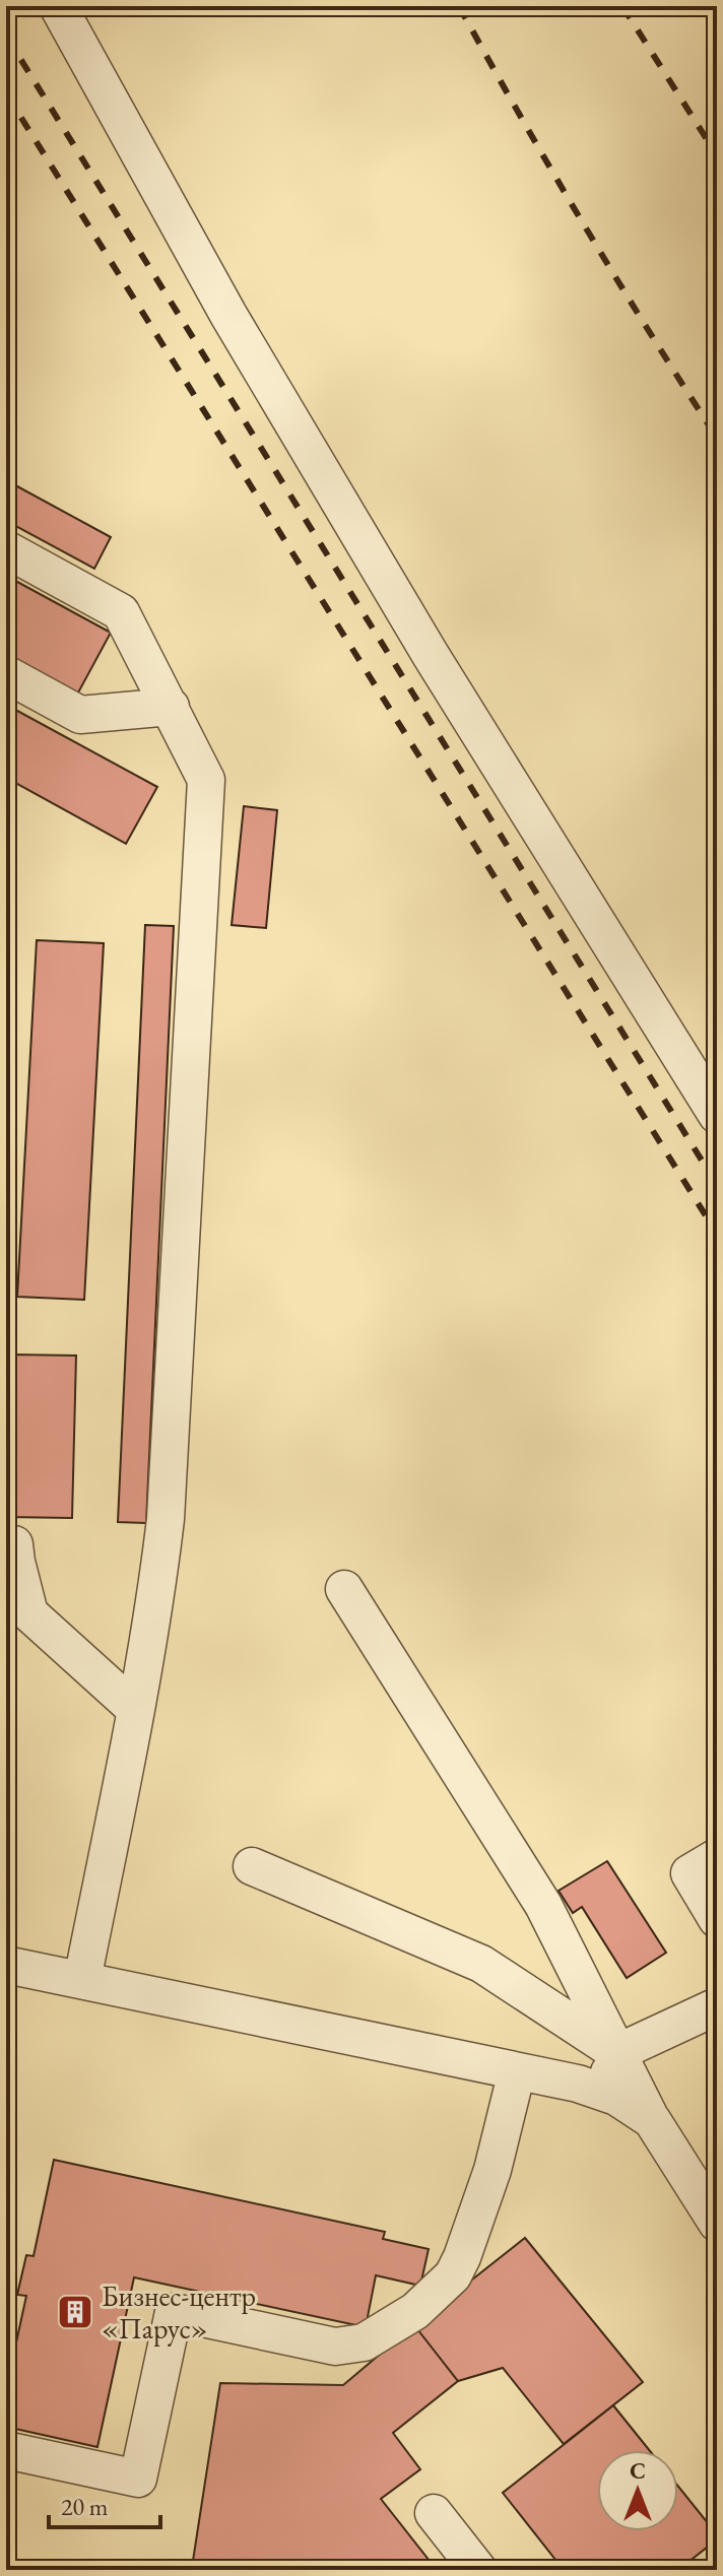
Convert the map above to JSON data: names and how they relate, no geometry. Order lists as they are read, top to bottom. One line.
{"places":{"building":["Бизнес-центр «Парус»"]},"scale_bar":"20 m","north":"top"}
